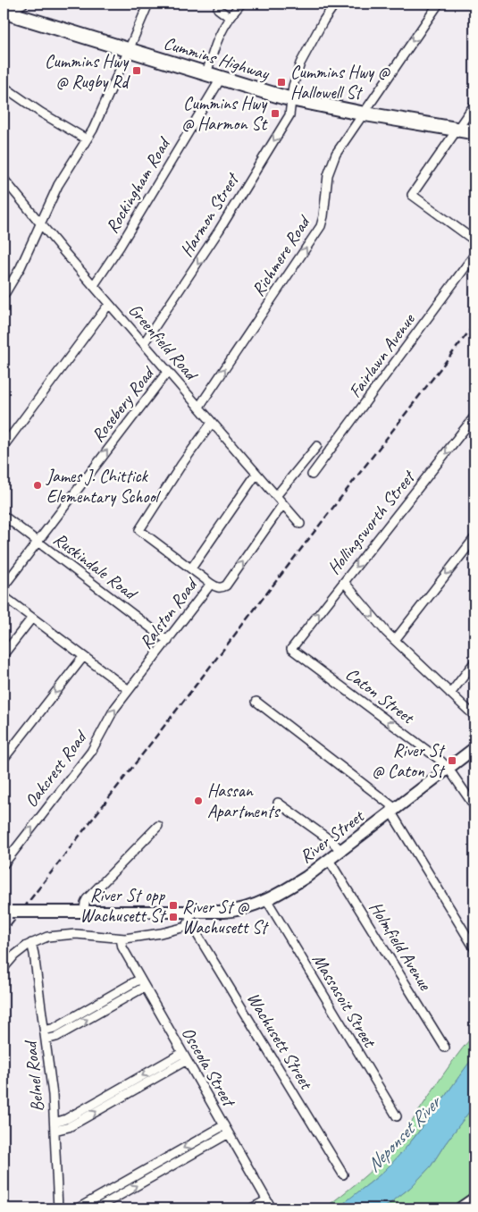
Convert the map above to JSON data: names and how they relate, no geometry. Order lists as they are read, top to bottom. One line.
{"streets":{"main road":["Cummins Highway","River Street"],"street":["Rockingham Road","Harmon Street","Richmere Road","Greenfield Road","Fairlawn Avenue","Rosebery Road","Hollingsworth Street","Ruskindale Road","Ralston Road","Caton Street","Oakcrest Road","Holmfield Avenue","Massasoit Street","Wachusett Street","Osceola Street","Belnel Road"]},"crossings":[["Cummins Highway","Rockingham Road"],["Cummins Highway","Harmon Street"],["Cummins Highway","Richmere Road"],["Rockingham Road","Greenfield Road"],["Harmon Street","Greenfield Road"],["Richmere Road","Greenfield Road"],["Greenfield Road","Rosebery Road"],["Greenfield Road","Ralston Road"],["Rosebery Road","Ruskindale Road"],["Hollingsworth Street","Caton Street"],["Ruskindale Road","Ralston Road"],["Ralston Road","Oakcrest Road"],["Caton Street","River Street"],["River Street","Holmfield Avenue"],["River Street","Massasoit Street"]],"one_way":["Harmon Street","Rosebery Road"],"water":["Neponset River"],"places":{"transit":["Cummins Hwy @ Rugby Rd","Cummins Hwy @ Hallowell St","Cummins Hwy @ Harmon St","River St @ Caton St","River St opp Wachusett St","River St @ Wachusett St"],"other":["James J. Chittick Elementary School","Hassan Apartments"]}}
